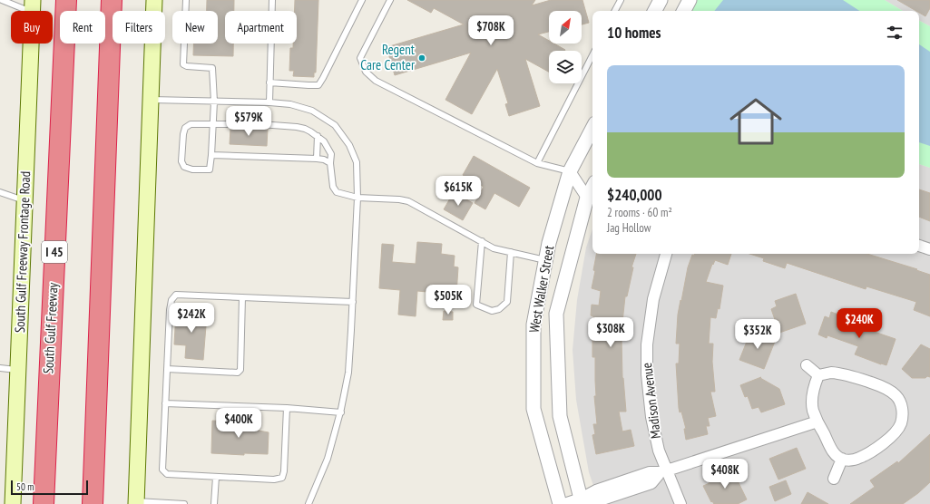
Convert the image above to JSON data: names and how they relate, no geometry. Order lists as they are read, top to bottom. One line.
{"streets":{"highway":["I 45","South Gulf Freeway"],"main road":["South Gulf Freeway Frontage Road"],"street":["West Walker Street","Madison Avenue"]},"places":["Regent Care Center"],"scale_bar":"50 m","north":"top right","page":{"chip":["Buy","Rent","Filters","New","Apartment"],"heading":"10 homes","price":["$708K","$579K","$615K","$505K","$242K","$240K","$308K","$352K","$400K","$408K"],"list":[{"name":"$240,000","note":"2 rooms · 60 m² · Jag Hollow"}],"scale":"50 m"}}
